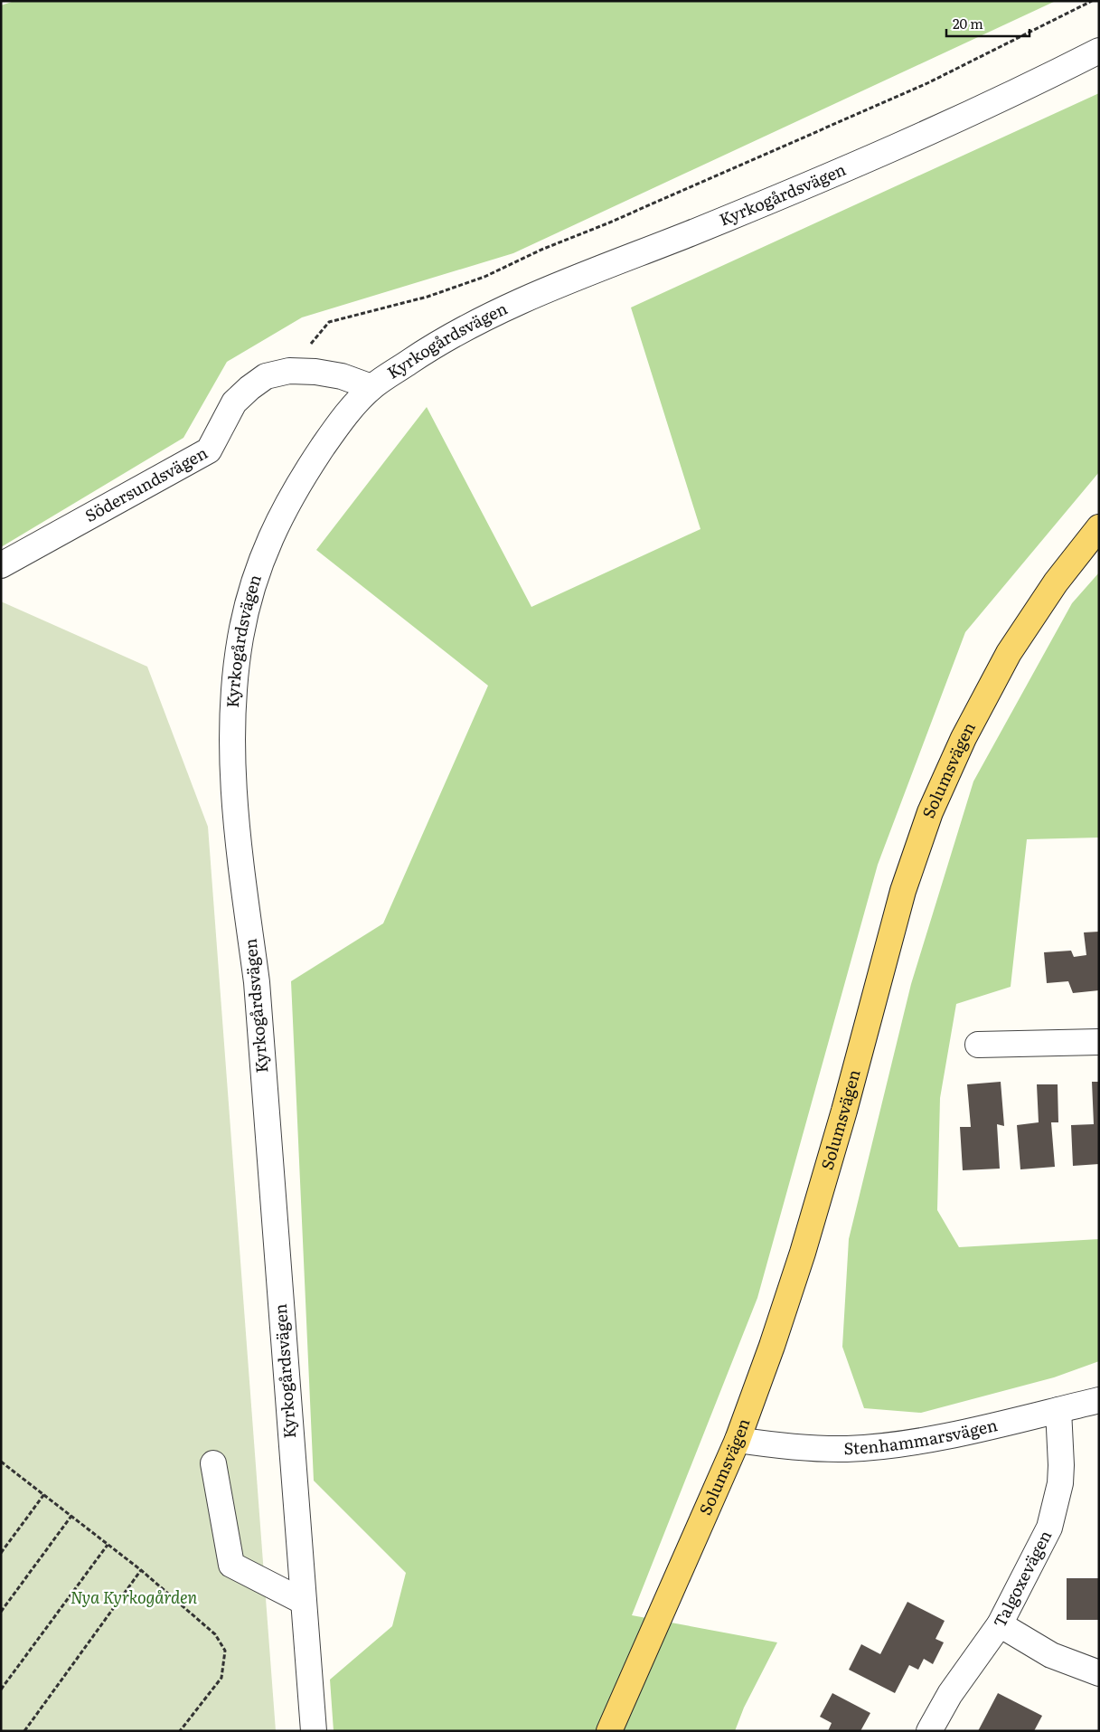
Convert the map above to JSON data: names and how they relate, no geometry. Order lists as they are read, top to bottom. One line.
{"streets":{"main road":["Solumsvägen"],"street":["Kyrkogårdsvägen","Södersundsvägen","Stenhammarsvägen","Talgoxevägen"]},"crossings":[["Kyrkogårdsvägen","Södersundsvägen"],["Solumsvägen","Stenhammarsvägen"],["Stenhammarsvägen","Talgoxevägen"]],"parks":["Nya Kyrkogården"],"scale_bar":"20 m"}
